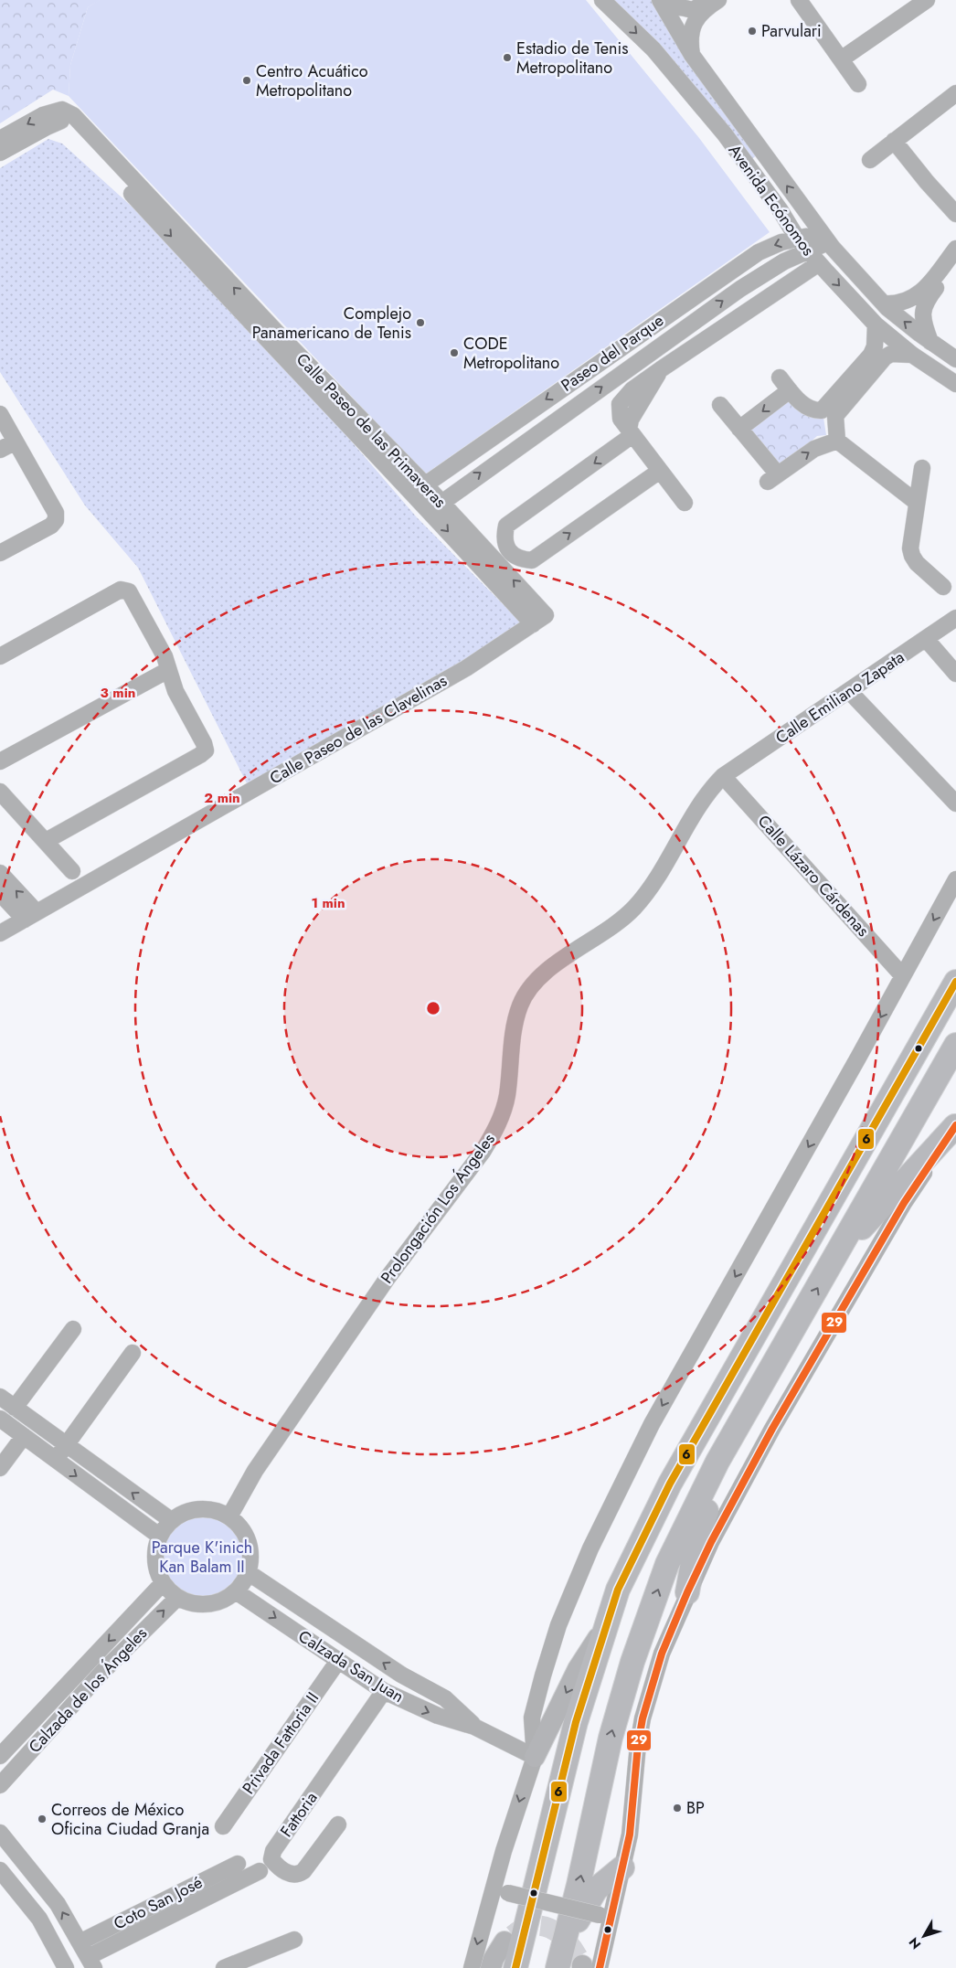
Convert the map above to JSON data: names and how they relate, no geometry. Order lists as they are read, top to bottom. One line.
{"streets":{"street":["Avenida Ecónomos","Paseo del Parque","Calle Paseo de las Primaveras","Calle Emiliano Zapata","Calle Paseo de las Clavelinas","Calle Lázaro Cárdenas","Prolongación Los Ángeles","Calzada San Juan","Calzada de los Ángeles","Privada Fattoria II","Fattoria","Coto San José"]},"crossings":[["Avenida Ecónomos","Paseo del Parque"],["Paseo del Parque","Calle Paseo de las Primaveras"],["Calle Paseo de las Primaveras","Calle Paseo de las Clavelinas"],["Calle Emiliano Zapata","Calle Lázaro Cárdenas"],["Calle Emiliano Zapata","Prolongación Los Ángeles"],["Calle Lázaro Cárdenas","Prolongación Los Ángeles"],["Prolongación Los Ángeles","Calzada San Juan"],["Prolongación Los Ángeles","Calzada de los Ángeles"],["Calzada San Juan","Calzada de los Ángeles"],["Calzada San Juan","Privada Fattoria II"],["Calzada San Juan","Fattoria"]],"parks":["Parque K'inich Kan Balam II"],"places":["Parvulari","Estadio de Tenis Metropolitano","Centro Acuático Metropolitano","Complejo Panamericano de Tenis","CODE Metropolitano","BP","Correos de México Oficina Ciudad Granja"],"lines":["transit line 6","transit line 29"],"north":"bottom left","rings":["3 min","2 min","1 min"]}
